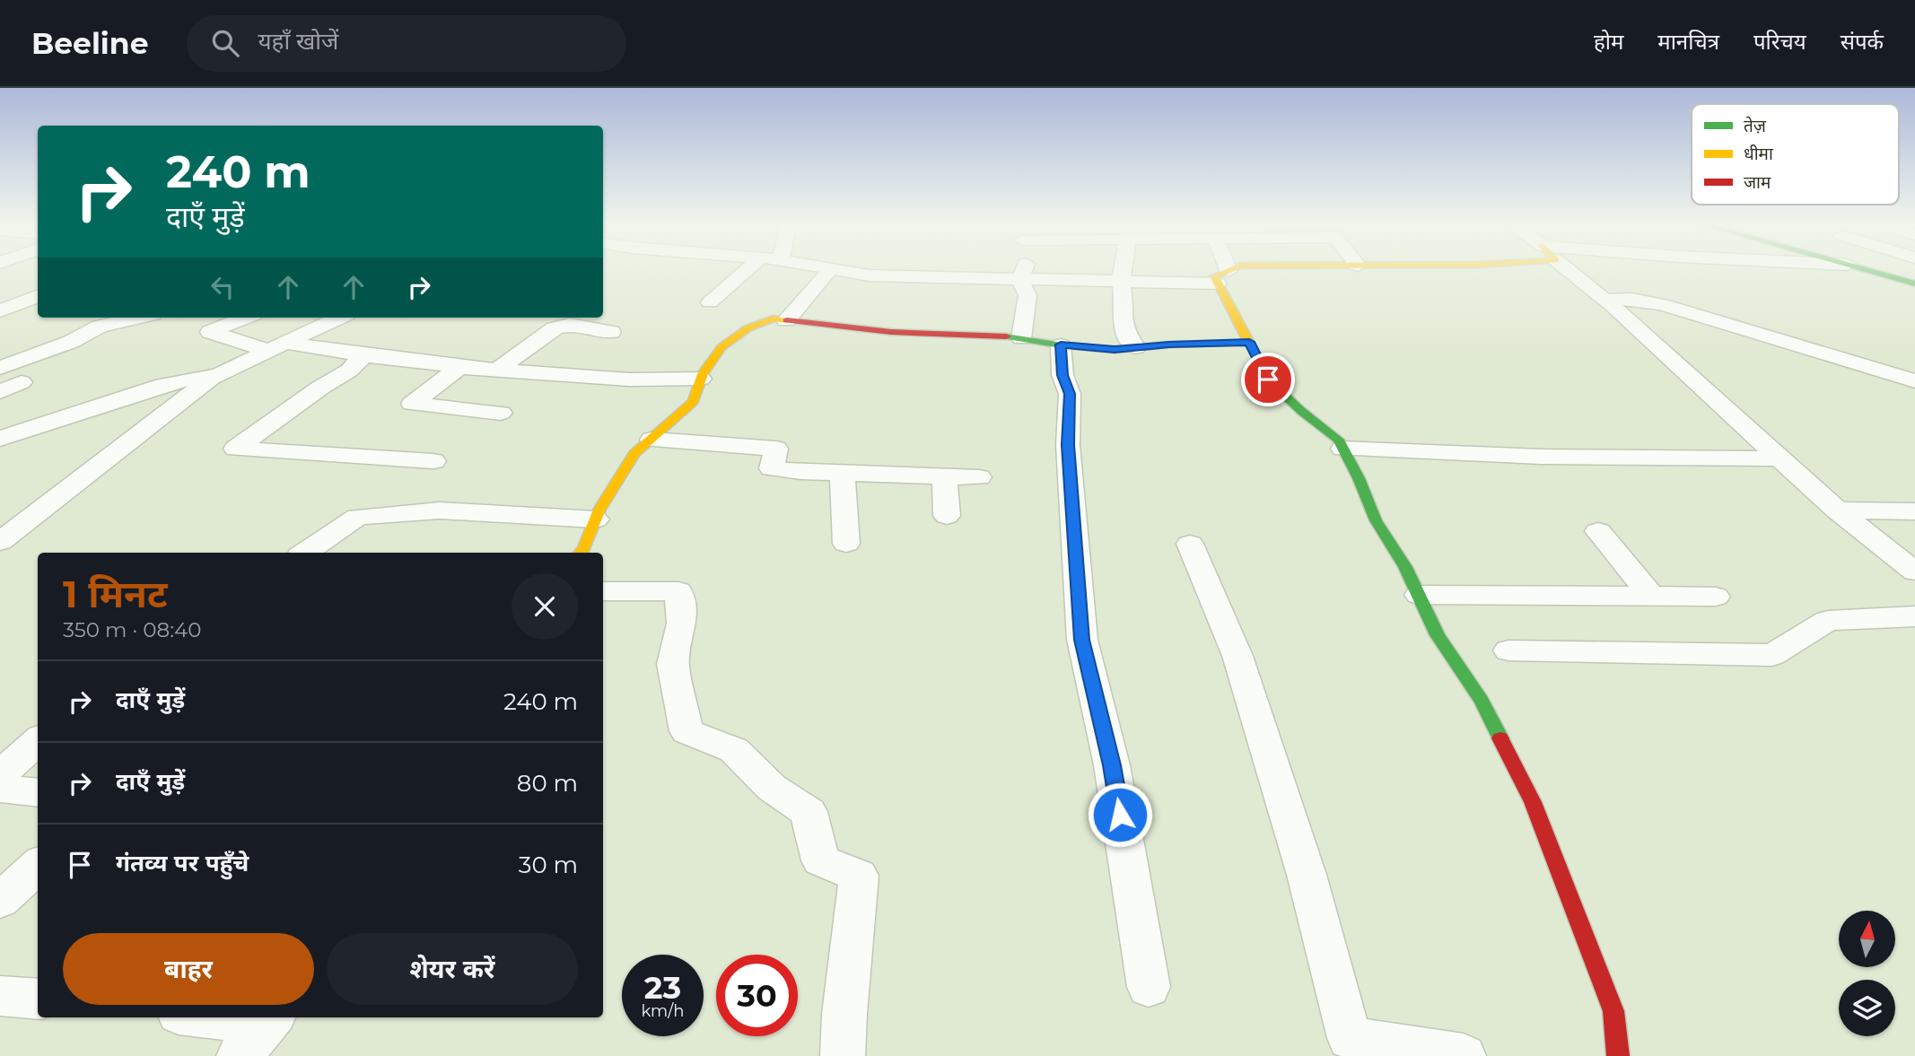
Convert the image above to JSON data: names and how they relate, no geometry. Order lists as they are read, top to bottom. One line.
{"legend":["तेज़","धीमा","जाम"],"north":"top","page":{"header":"Beeline","search":"यहाँ खोजें","nav":["होम","मानचित्र","परिचय","संपर्क"],"turn":["240 m","दाएँ मुड़ें"],"heading":["1 मिनट","350 m · 08:40"],"list":[{"name":"दाएँ मुड़ें","value":"240 m"},{"name":"दाएँ मुड़ें","value":"80 m"},{"name":"गंतव्य पर पहुँचे","value":"30 m"}],"buttons":["बाहर","शेयर करें"],"speed":"23 km/h","limit":"30"}}
